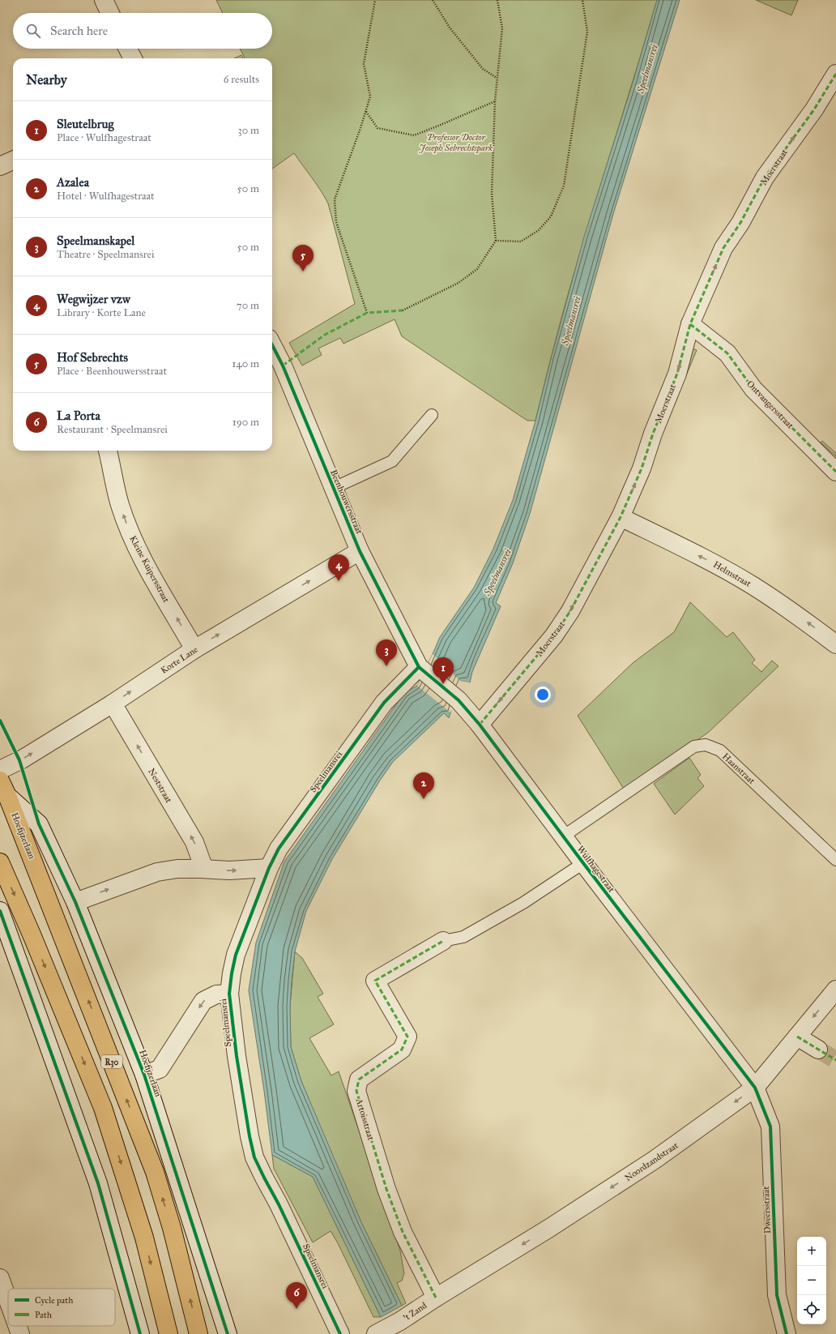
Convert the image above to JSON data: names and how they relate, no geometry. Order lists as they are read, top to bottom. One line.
{"streets":{"main road":["Hoefijzerlaan","R30"],"street":["Moerstraat","Ontvangersstraat","Beenhouwersstraat","Kleine Kuipersstraat","Helmstraat","Korte Lane","Speelmansrei","Neststraat","Wulfhagestraat","Artoisstraat","Noordzandstraat","Dweersstraat","'t Zand"],"lane":["Haanstraat"]},"crossings":[["Moerstraat","Ontvangersstraat"],["Moerstraat","Helmstraat"],["Moerstraat","Wulfhagestraat"],["Beenhouwersstraat","Korte Lane"],["Beenhouwersstraat","Speelmansrei"],["Beenhouwersstraat","Wulfhagestraat"],["Kleine Kuipersstraat","Korte Lane"],["Korte Lane","Neststraat"],["Haanstraat","Wulfhagestraat"],["Speelmansrei","Wulfhagestraat"],["Wulfhagestraat","Noordzandstraat"],["Wulfhagestraat","Dweersstraat"],["Artoisstraat","Noordzandstraat"],["Artoisstraat","'t Zand"],["Noordzandstraat","Dweersstraat"],["Noordzandstraat","'t Zand"]],"one_way":["Moerstraat","Kleine Kuipersstraat","Helmstraat","Korte Lane","Neststraat","Noordzandstraat"],"water":["Speelmansrei"],"parks":["Professor Doctor Joseph Sebrechtspark"],"legend":["Cycle path","Path"],"page":{"search":"Search here","heading":["Nearby","6 results"],"list":[{"mark":"1","name":"Sleutelbrug","note":"Place · Wulfhagestraat","value":"30 m"},{"mark":"2","name":"Azalea","note":"Hotel · Wulfhagestraat","value":"50 m"},{"mark":"3","name":"Speelmanskapel","note":"Theatre · Speelmansrei","value":"50 m"},{"mark":"4","name":"Wegwijzer vzw","note":"Library · Korte Lane","value":"70 m"},{"mark":"5","name":"Hof Sebrechts","note":"Place · Beenhouwersstraat","value":"140 m"},{"mark":"6","name":"La Porta","note":"Restaurant · Speelmansrei","value":"190 m"}],"pins":["5","4","3","1","2","6"],"map_buttons":["+","−"]}}
